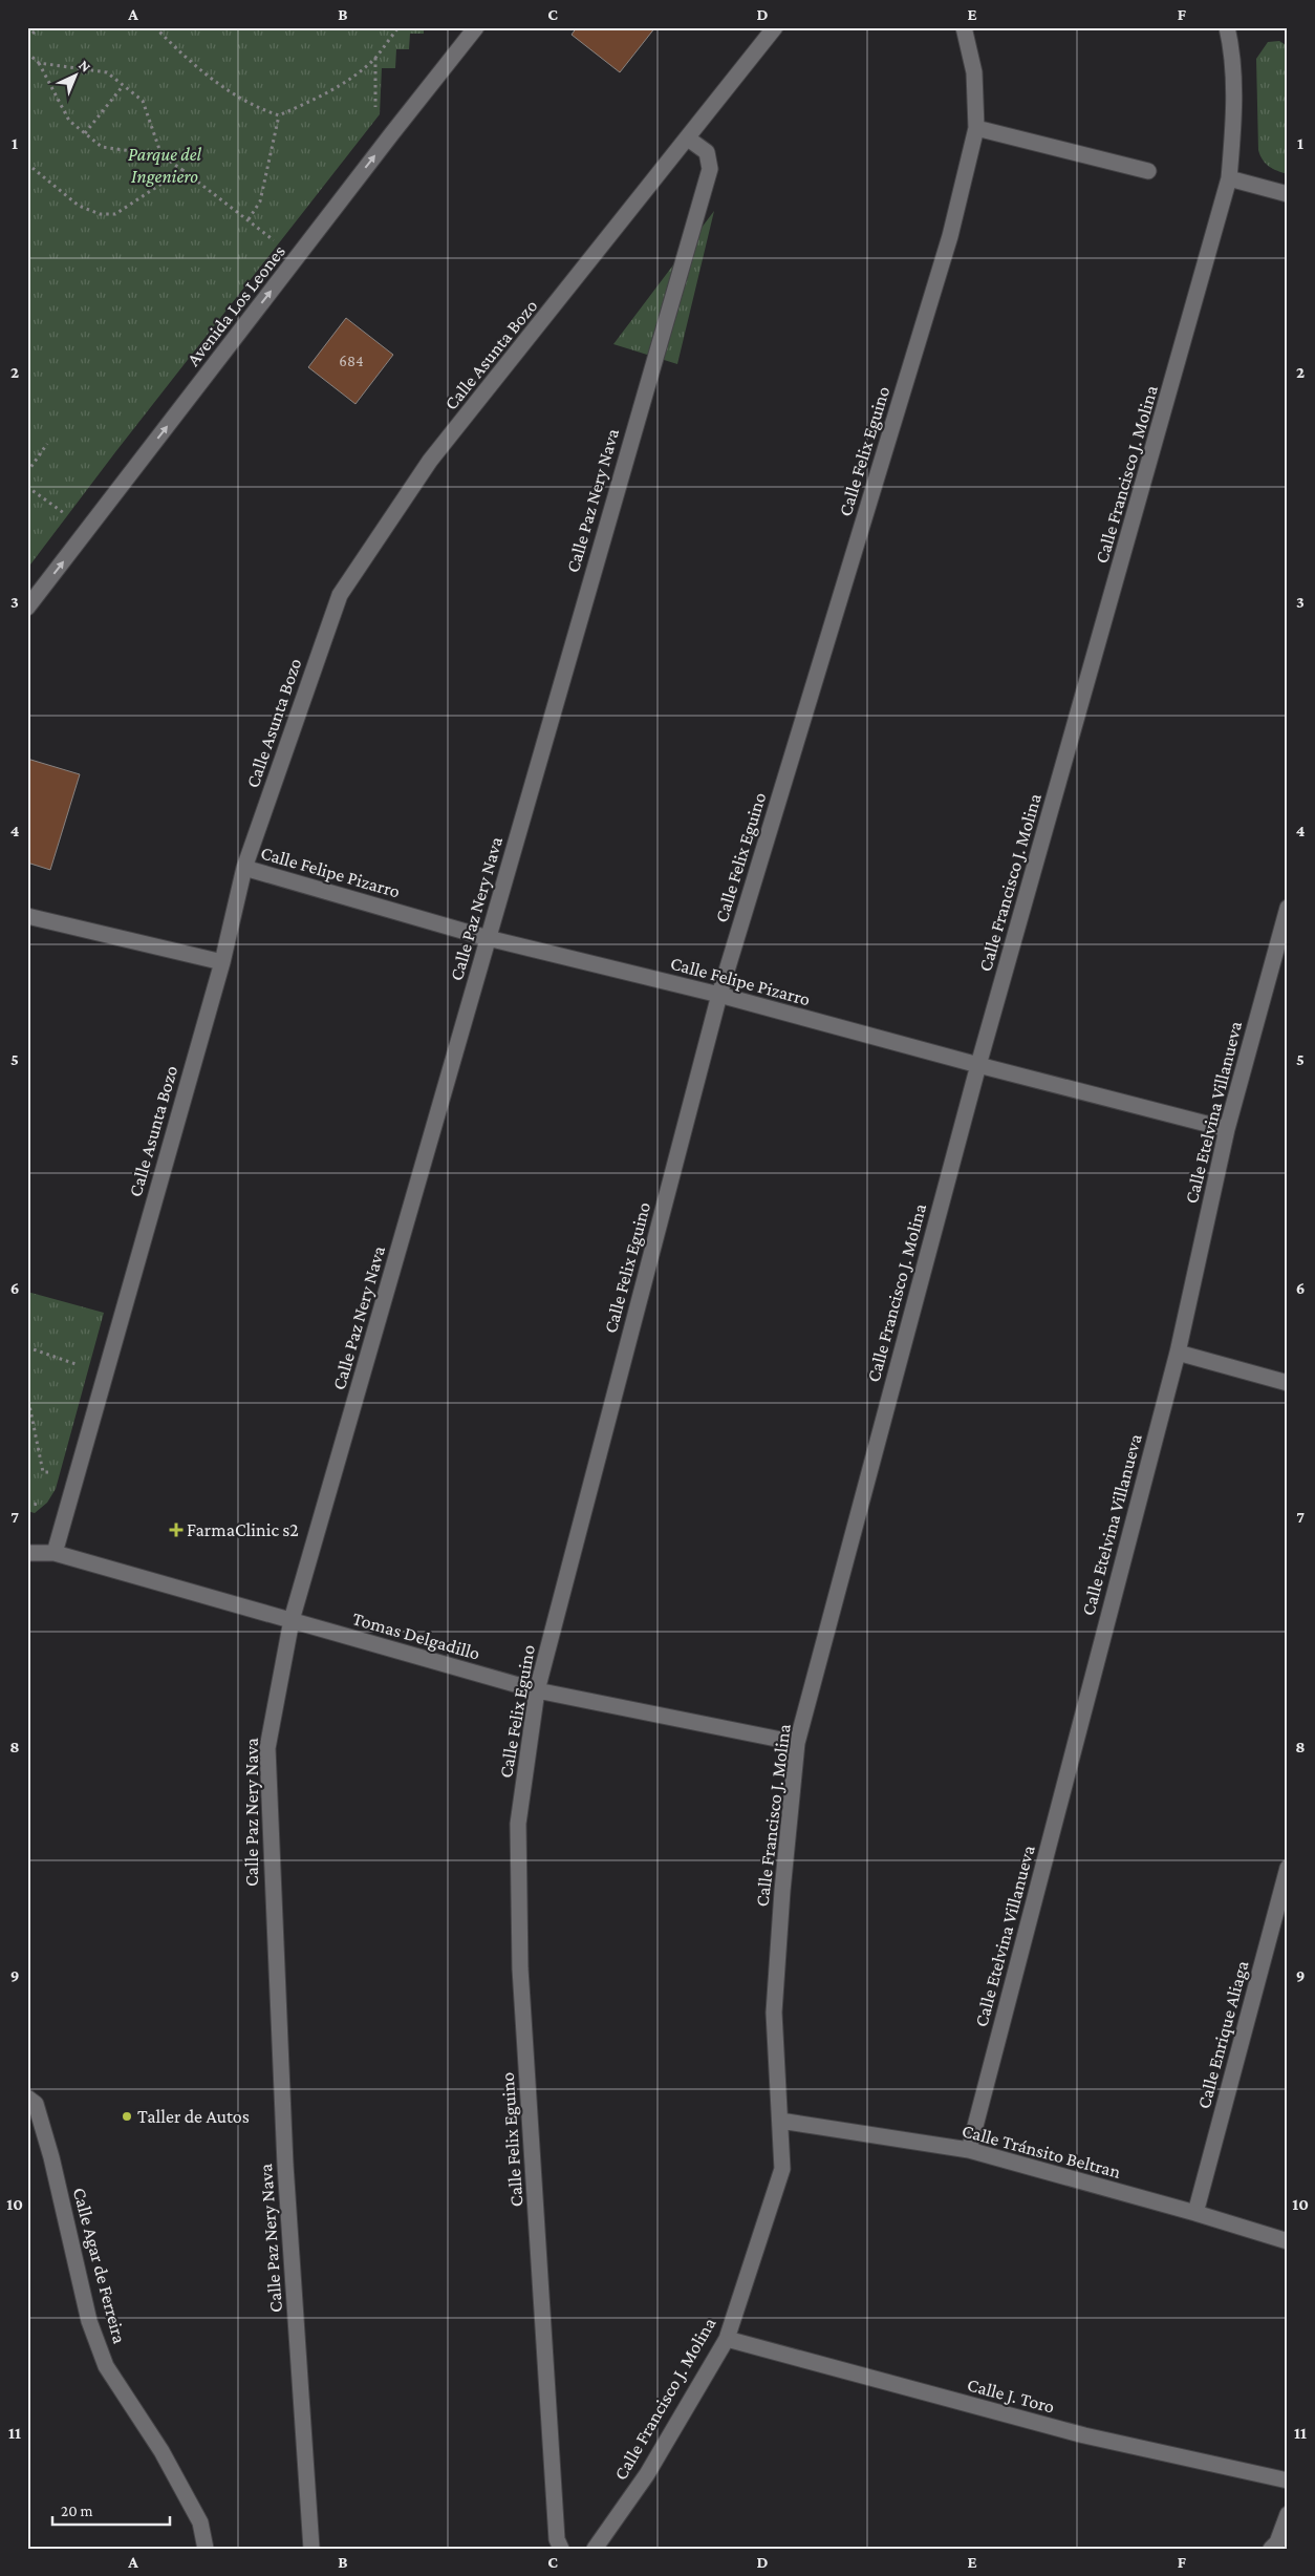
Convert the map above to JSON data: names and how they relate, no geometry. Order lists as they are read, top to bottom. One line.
{"streets":{"street":["Avenida Los Leones","Calle Asunta Bozo","Calle Felix Eguino","Calle Francisco J. Molina","Calle Paz Nery Nava","Calle Felipe Pizarro","Calle Etelvina Villanueva","Tomas Delgadillo","Calle Enrique Aliaga","Calle Tránsito Beltran","Calle Agar de Ferreira","Calle J. Toro"]},"crossings":[["Calle Asunta Bozo","Calle Paz Nery Nava"],["Calle Asunta Bozo","Calle Felipe Pizarro"],["Calle Asunta Bozo","Tomas Delgadillo"],["Calle Felix Eguino","Calle Felipe Pizarro"],["Calle Felix Eguino","Tomas Delgadillo"],["Calle Francisco J. Molina","Calle Felipe Pizarro"],["Calle Francisco J. Molina","Tomas Delgadillo"],["Calle Francisco J. Molina","Calle Tránsito Beltran"],["Calle Francisco J. Molina","Calle J. Toro"],["Calle Paz Nery Nava","Calle Felipe Pizarro"],["Calle Paz Nery Nava","Tomas Delgadillo"],["Calle Felipe Pizarro","Calle Etelvina Villanueva"],["Calle Etelvina Villanueva","Calle Tránsito Beltran"],["Calle Enrique Aliaga","Calle Tránsito Beltran"]],"one_way":["Avenida Los Leones"],"parks":["Parque del Ingeniero"],"places":{"health":["FarmaClinic s2"],"other":["Taller de Autos"]},"house_numbers":["684"],"scale_bar":"20 m","north":"top right","grid":{"columns":["A","B","C","D","E","F"],"rows":["1","2","3","4","5","6","7","8","9","10","11"]}}
